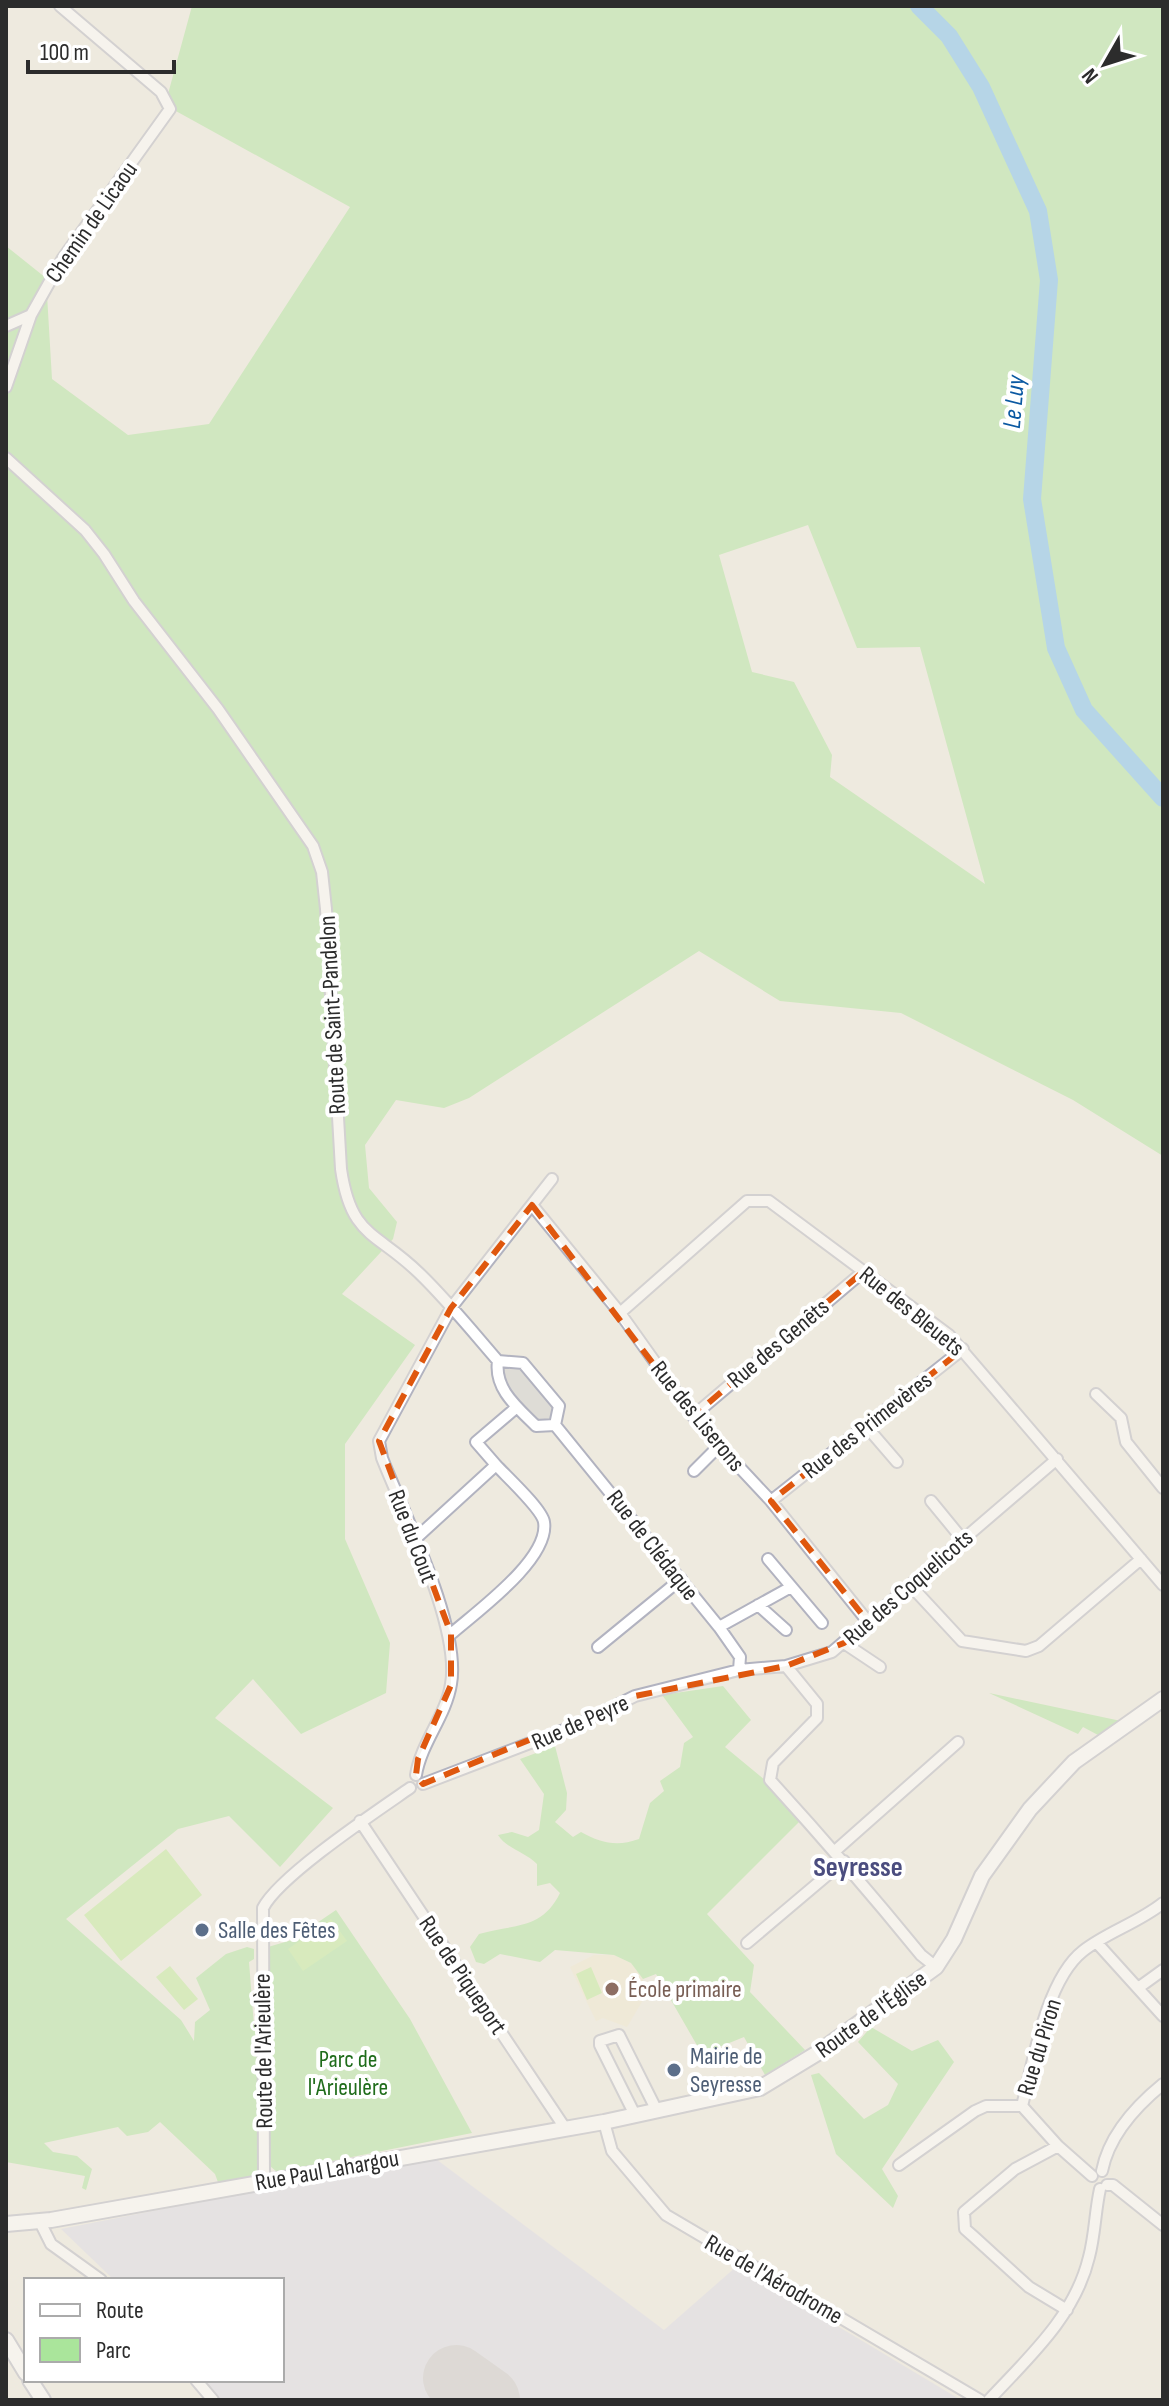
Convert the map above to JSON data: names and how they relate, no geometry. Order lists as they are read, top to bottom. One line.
{"streets":{"street":["Chemin de Licaou","Route de Saint-Pandelon","Rue des Bleuets","Rue des Genêts","Rue des Liserons","Rue des Primevères","Rue du Cout","Rue de Clédaque","Rue des Coquelicots","Rue de Peyre","Rue de Piqueport","Route de l'Église","Rue du Piron","Route de l'Arieulère","Rue Paul Lahargou","Rue de l'Aérodrome"]},"crossings":[["Route de Saint-Pandelon","Rue du Cout"],["Route de Saint-Pandelon","Rue de Clédaque"],["Rue des Bleuets","Rue des Genêts"],["Rue des Bleuets","Rue des Liserons"],["Rue des Bleuets","Rue des Primevères"],["Rue des Bleuets","Rue des Coquelicots"],["Rue des Genêts","Rue des Liserons"],["Rue des Liserons","Rue des Primevères"],["Rue des Liserons","Rue du Cout"],["Rue des Liserons","Rue des Coquelicots"],["Rue du Cout","Rue de Clédaque"],["Rue du Cout","Rue de Peyre"],["Rue de Clédaque","Rue des Coquelicots"],["Rue de Clédaque","Rue de Peyre"],["Rue des Coquelicots","Rue de Peyre"],["Rue de Peyre","Rue de Piqueport"],["Rue de Peyre","Route de l'Arieulère"],["Rue de Piqueport","Route de l'Arieulère"],["Rue de Piqueport","Rue Paul Lahargou"],["Route de l'Église","Rue Paul Lahargou"],["Route de l'Église","Rue de l'Aérodrome"],["Route de l'Arieulère","Rue Paul Lahargou"],["Rue Paul Lahargou","Rue de l'Aérodrome"]],"districts":["Seyresse"],"water":["Le Luy"],"parks":["Parc de l'Arieulère"],"places":["Salle des Fêtes","École primaire","Mairie de Seyresse"],"legend":["Route","Parc"],"scale_bar":"100 m","north":"bottom left"}
